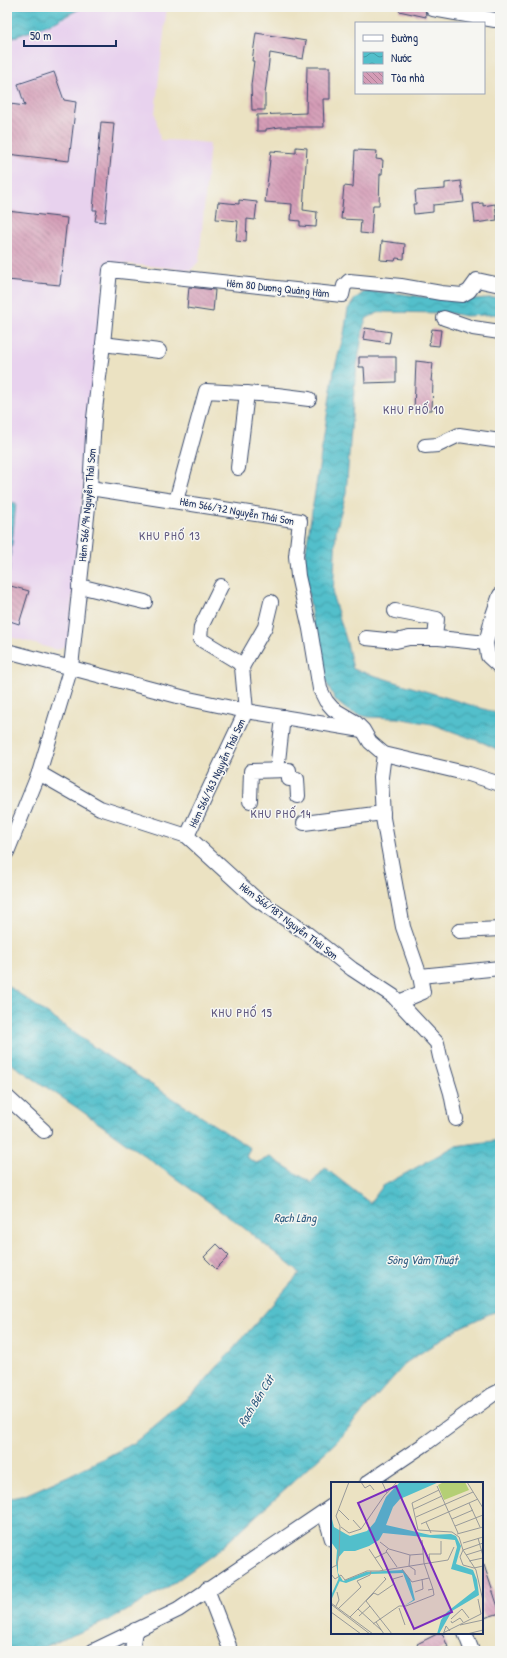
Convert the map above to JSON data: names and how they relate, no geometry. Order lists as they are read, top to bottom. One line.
{"streets":{"street":["Hẻm 80 Dương Quảng Hàm","Hẻm 566/94 Nguyễn Thái Sơn","Hẻm 566/72 Nguyễn Thái Sơn","Hẻm 566/163 Nguyễn Thái Sơn","Hẻm 566/187 Nguyễn Thái Sơn"]},"crossings":[["Hẻm 80 Dương Quảng Hàm","Hẻm 566/94 Nguyễn Thái Sơn"],["Hẻm 566/94 Nguyễn Thái Sơn","Hẻm 566/72 Nguyễn Thái Sơn"],["Hẻm 566/163 Nguyễn Thái Sơn","Hẻm 566/187 Nguyễn Thái Sơn"]],"districts":["KHU PHỐ 10","KHU PHỐ 13","KHU PHỐ 14","KHU PHỐ 15"],"water":["Rạch Lăng","Sông Vàm Thuật","Rạch Bến Cát"],"legend":["Đường","Nước","Tòa nhà"],"scale_bar":"50 m"}
